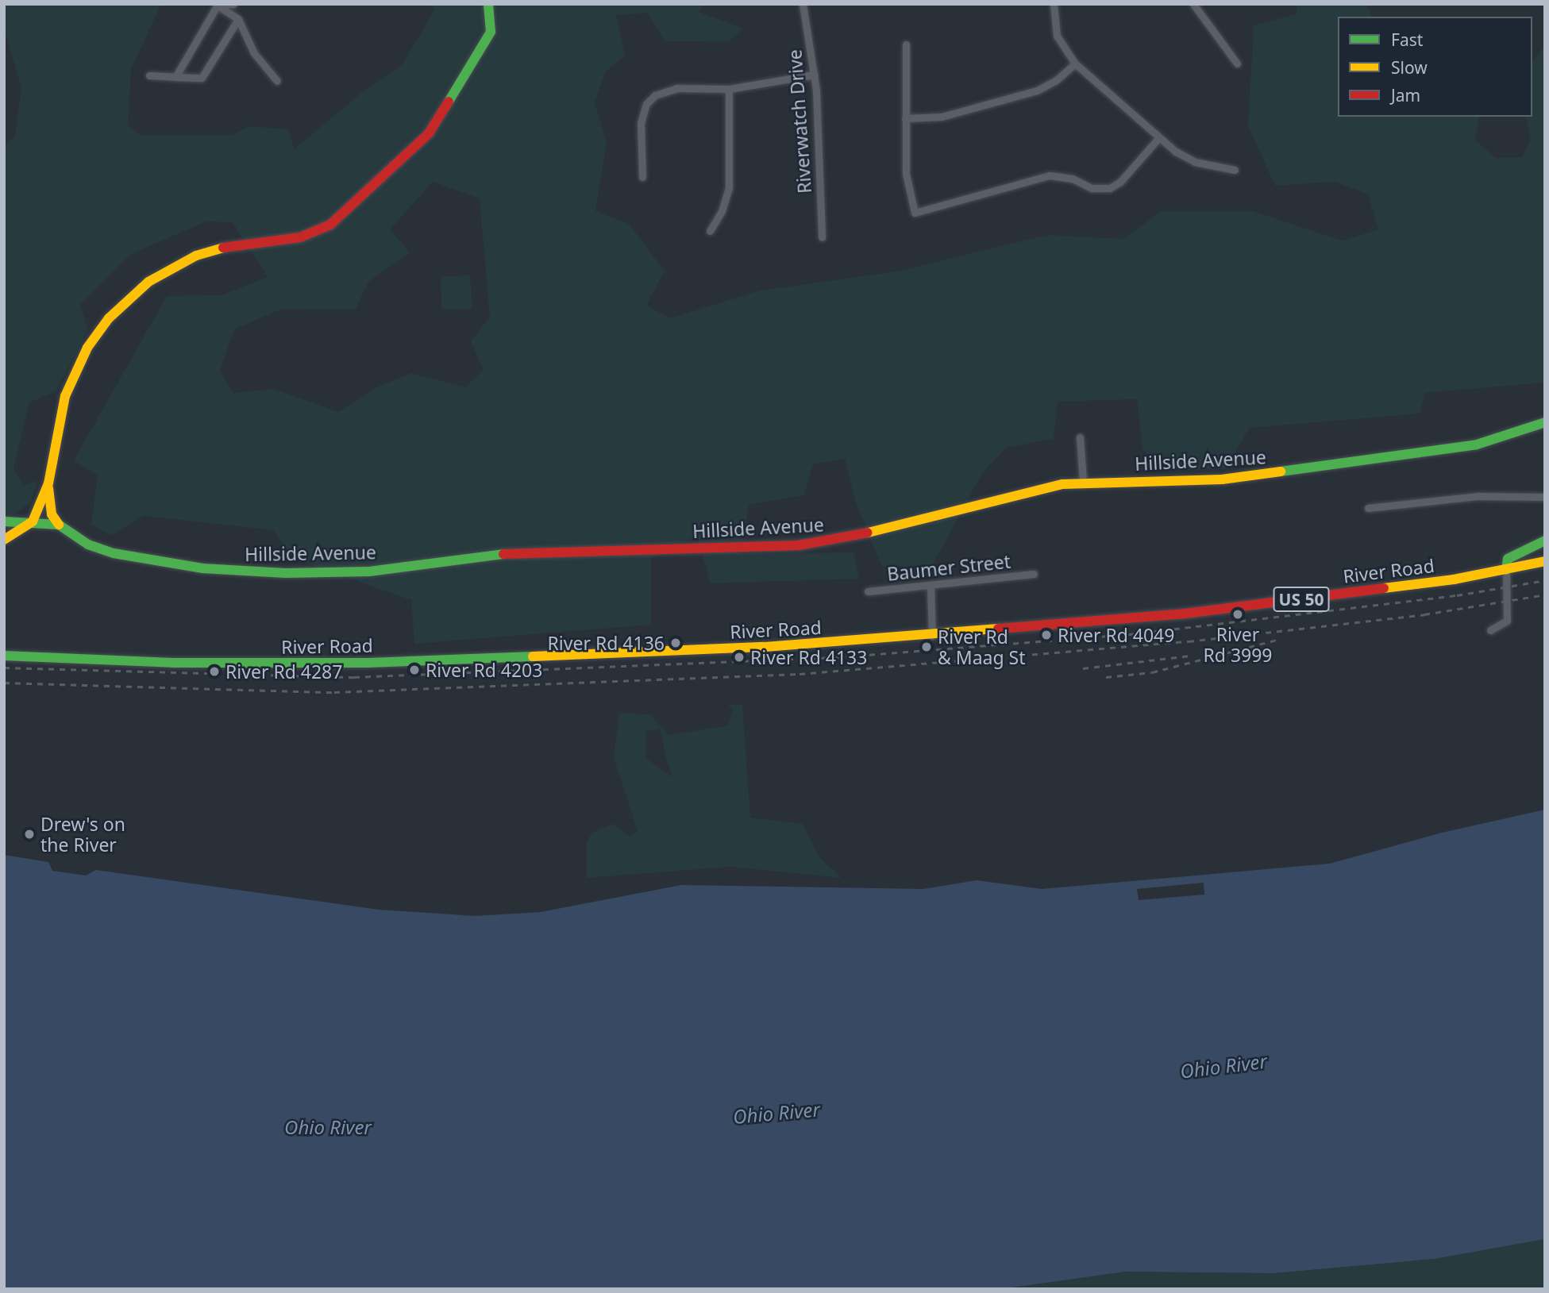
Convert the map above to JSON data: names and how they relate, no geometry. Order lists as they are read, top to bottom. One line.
{"streets":{"street":["Riverwatch Drive","Hillside Avenue","Baumer Street","River Road","US 50"]},"water":["Ohio River"],"places":["River Rd 3999","River Rd 4049","River Rd 4136","River Rd & Maag St","River Rd 4133","River Rd 4203","River Rd 4287","Drew's on the River"],"legend":["Fast","Slow","Jam"]}
